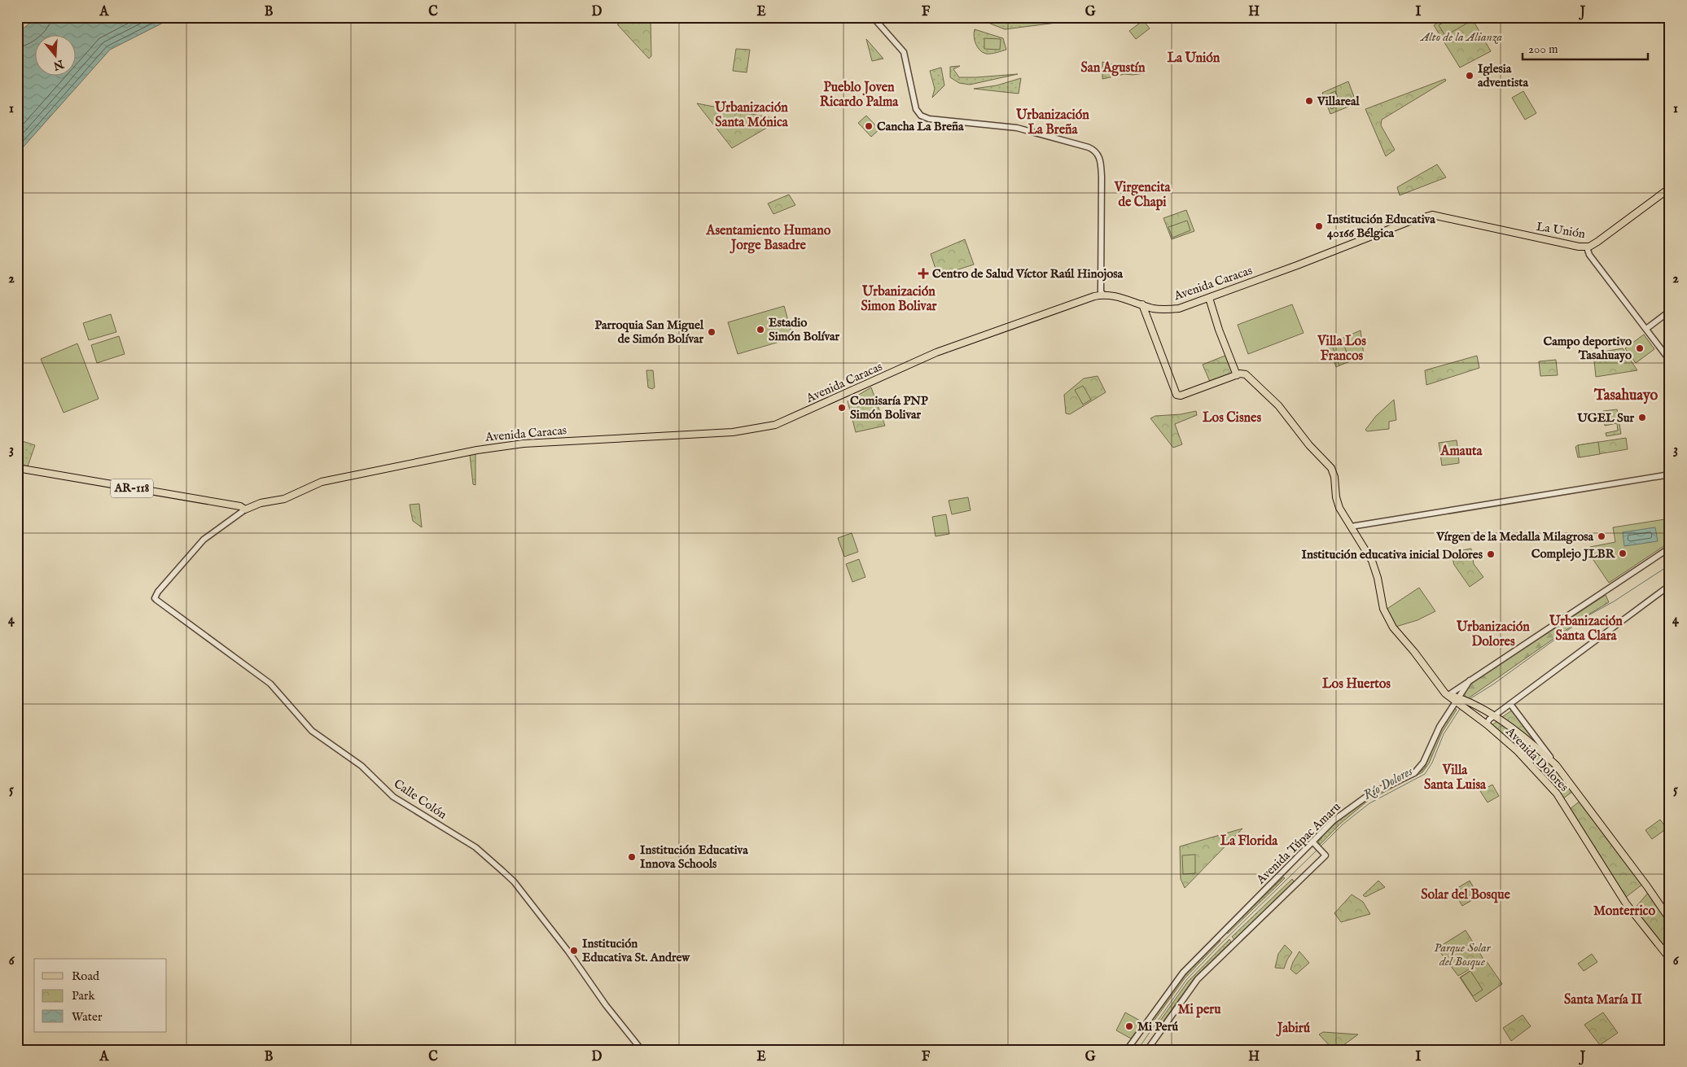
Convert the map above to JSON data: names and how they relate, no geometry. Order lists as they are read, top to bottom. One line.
{"streets":{"main road":["La Unión","Avenida Caracas","AR-118","Avenida Dolores"],"street":["Calle Colón","Avenida Túpac Amaru"]},"crossings":[["La Unión","Avenida Caracas"],["Avenida Caracas","AR-118"],["Avenida Caracas","Calle Colón"],["Avenida Dolores","Avenida Túpac Amaru"]],"districts":["La Unión","San Agustín","Pueblo Joven Ricardo Palma","Urbanización Santa Mónica","Urbanización La Breña","Virgencita de Chapi","Asentamiento Humano Jorge Basadre","Urbanización Simon Bolivar","Villa Los Francos","Tasahuayo","Los Cisnes","Amauta","Urbanización Santa Clara","Urbanización Dolores","Los Huertos","Villa Santa Luisa","La Florida","Solar del Bosque","Monterrico","Santa María II","Mi peru","Jabirú"],"water":["Río Dolores"],"parks":["Alto de la Alianza","Parque Solar del Bosque"],"places":{"other":["Iglesia adventista","Villareal","Cancha La Breña","Institución Educativa 40166 Bélgica","Estadio Simón Bolívar","Parroquia San Miguel de Simón Bolívar","Campo deportivo Tasahuayo","Comisaría PNP Simón Bolivar","UGEL Sur","Vírgen de la Medalla Milagrosa","Complejo JLBR","Institución educativa inicial Dolores","Institución Educativa Innova Schools","Institución Educativa St. Andrew","Mi Perú"],"health":["Centro de Salud Víctor Raúl Hinojosa"]},"legend":["Road","Park","Water"],"scale_bar":"200 m","north":"bottom","grid":{"columns":["A","B","C","D","E","F","G","H","I","J"],"rows":["1","2","3","4","5","6"]}}
